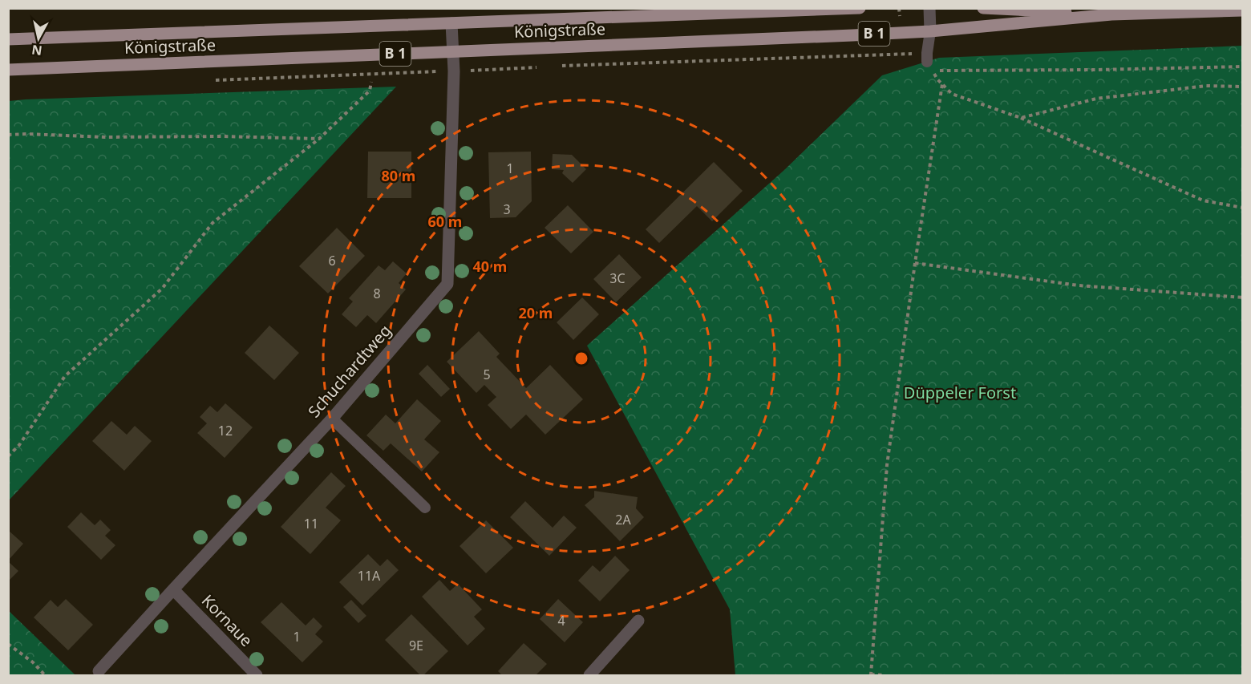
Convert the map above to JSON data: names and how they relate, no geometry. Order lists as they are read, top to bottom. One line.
{"streets":{"main road":["Königstraße","B 1"],"street":["Schuchardtweg","Kornaue"]},"crossings":[["Königstraße","Schuchardtweg"],["Schuchardtweg","Kornaue"]],"parks":["Düppeler Forst"],"house_numbers":["1","3","6","3C","8","5","12","2A","11","11A","4","1","9E"],"north":"bottom","rings":["80 m","60 m","40 m","20 m"]}
